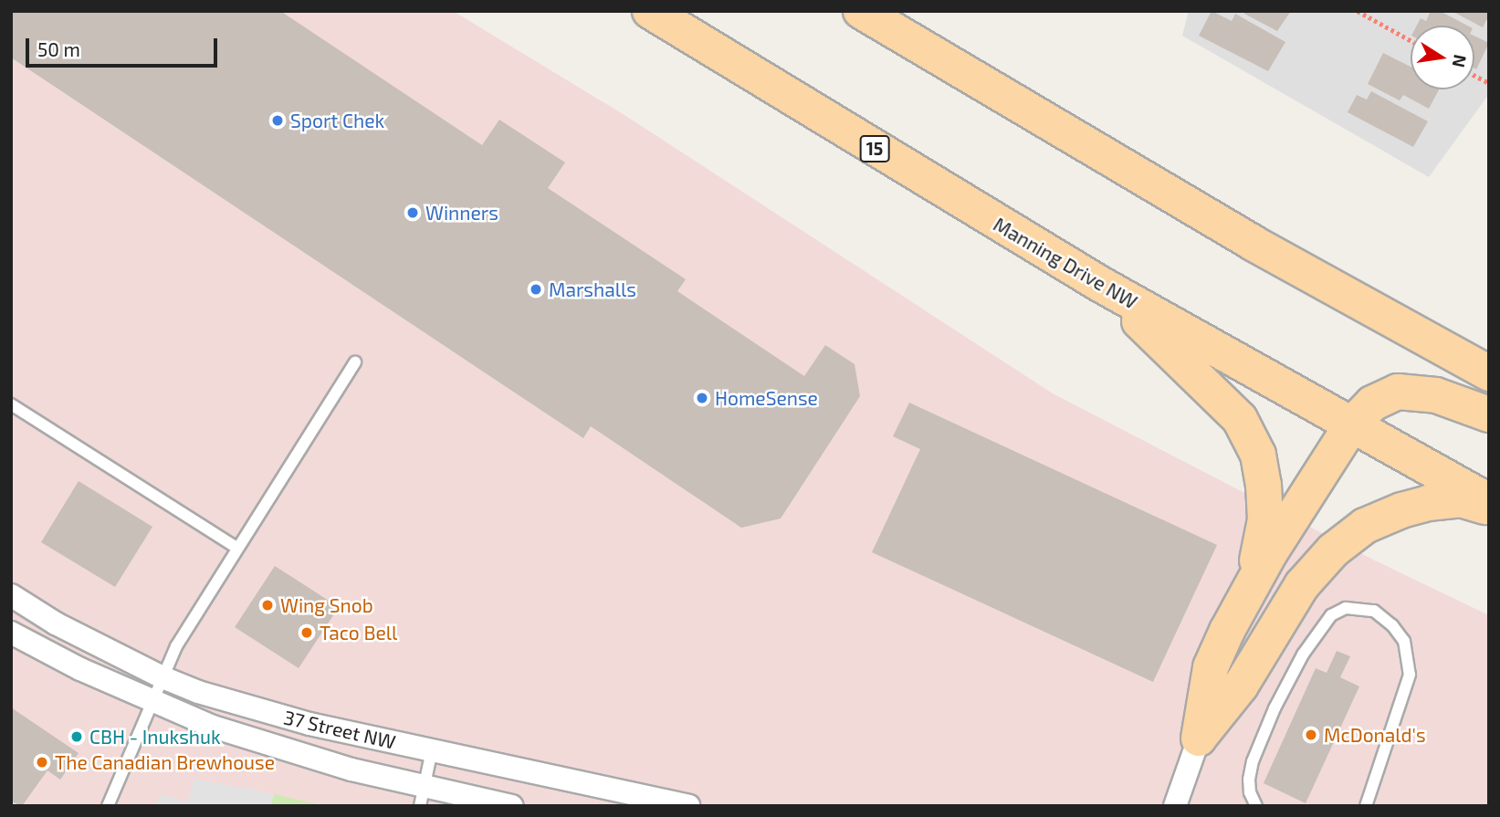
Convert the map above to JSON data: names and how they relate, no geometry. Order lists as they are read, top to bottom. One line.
{"streets":{"main road":["15","Manning Drive NW"],"street":["37 Street NW"]},"places":["Sport Chek","Winners","Marshalls","HomeSense","Wing Snob","Taco Bell","McDonald's","CBH - Inukshuk","The Canadian Brewhouse"],"scale_bar":"50 m","north":"right"}
